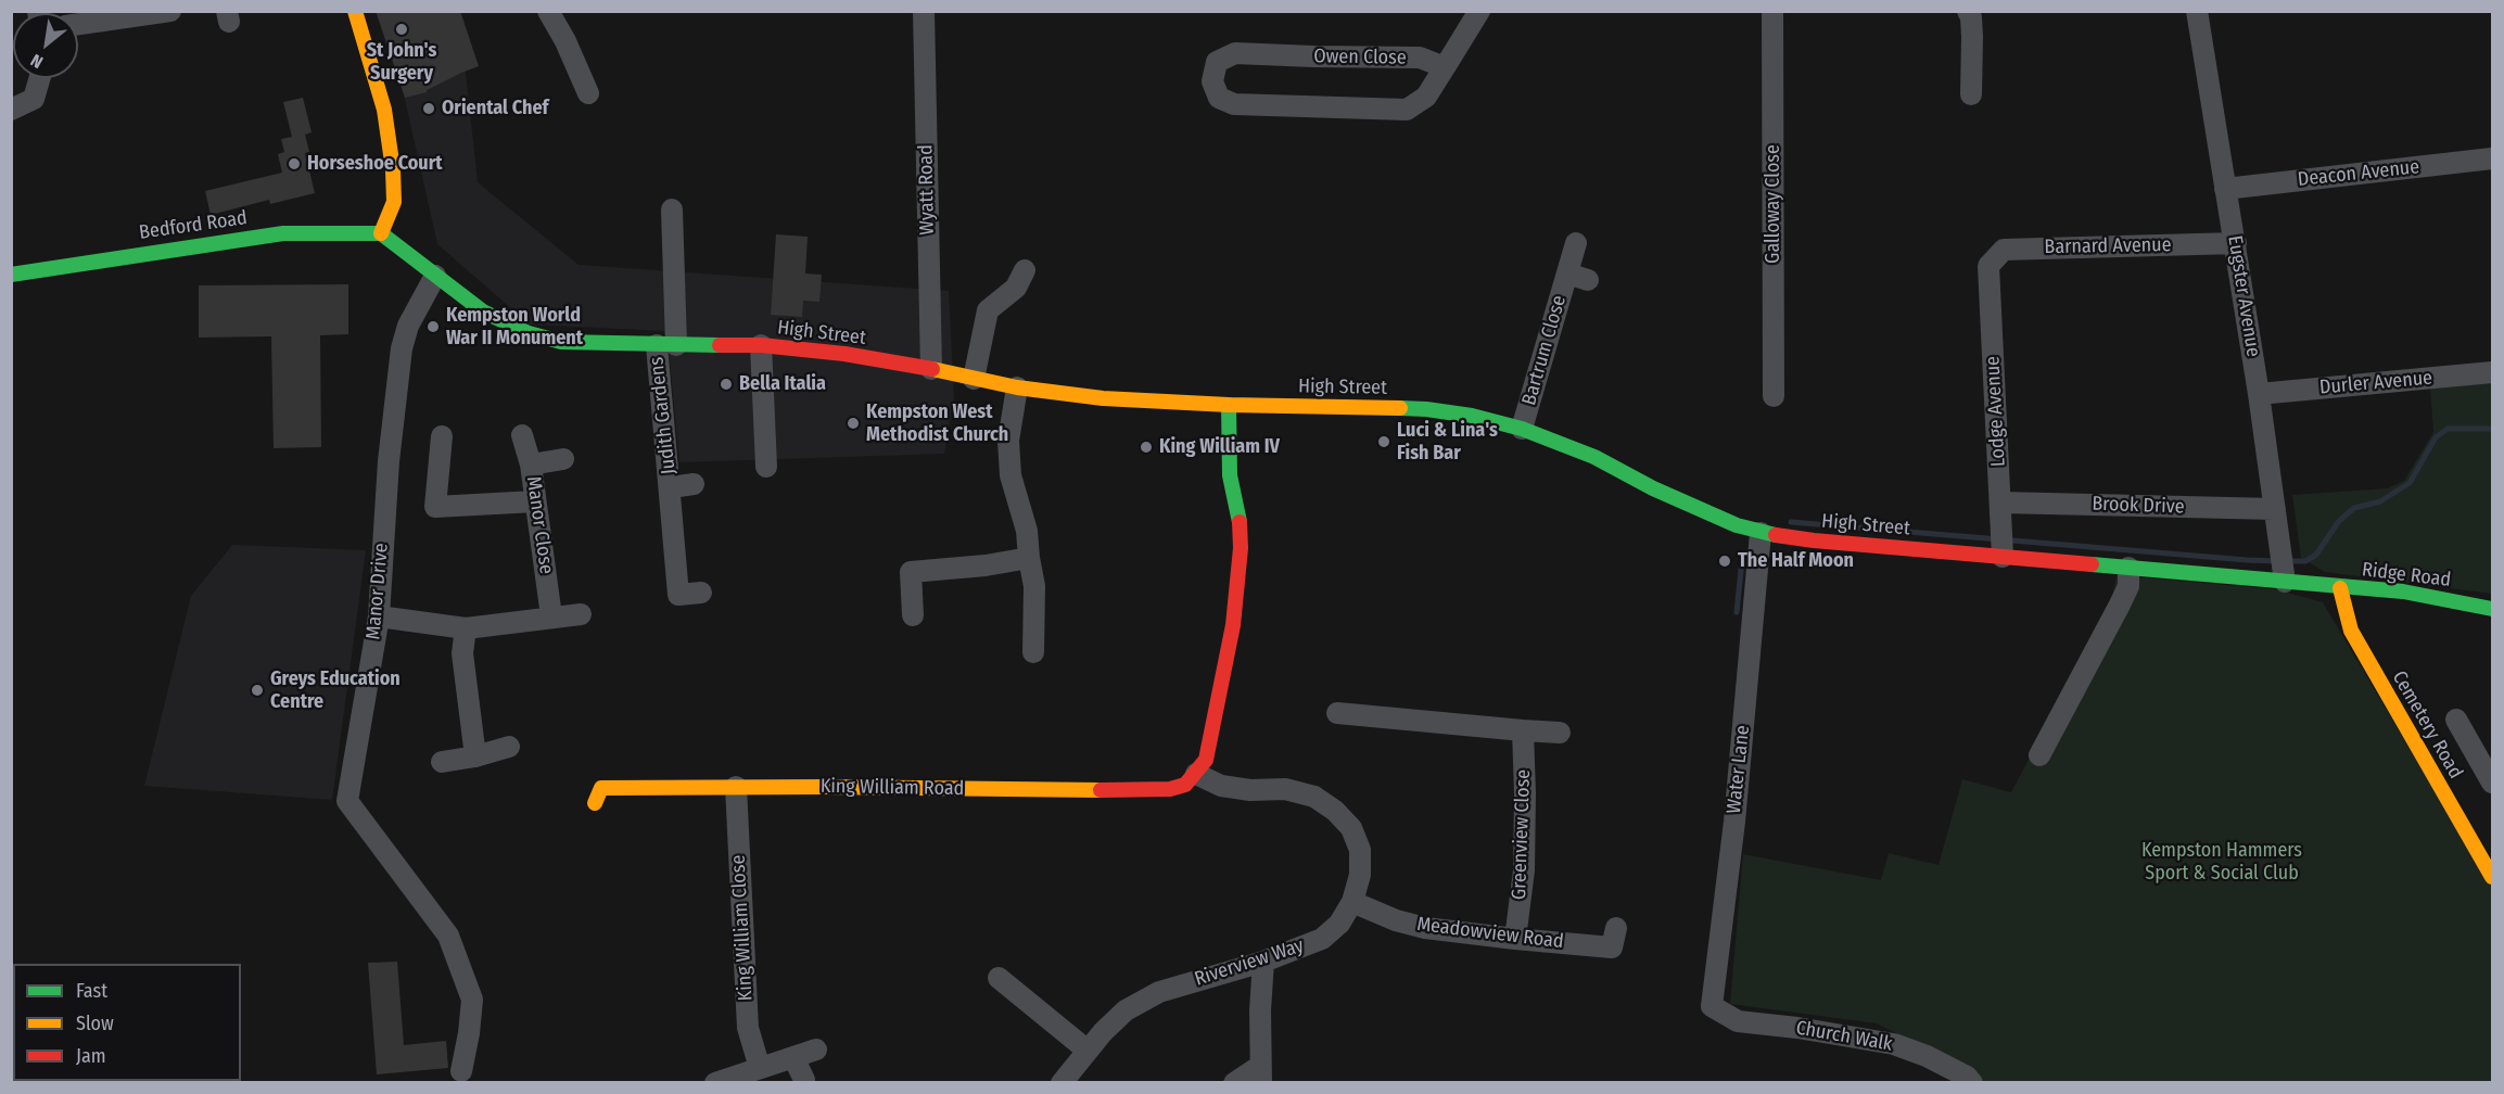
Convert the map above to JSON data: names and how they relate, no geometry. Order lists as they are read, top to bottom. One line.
{"streets":{"main road":["Bedford Road","High Street","Ridge Road","Cemetery Road","King William Road"],"street":["Owen Close","Deacon Avenue","Wyatt Road","Galloway Close","Barnard Avenue","Eugster Avenue","Bartrum Close","Durler Avenue","Lodge Avenue","Judith Gardens","Brook Drive","Manor Close","Manor Drive","Water Lane","Greenview Close","King William Close","Meadowview Road","Riverview Way","Church Walk"]},"crossings":[["Deacon Avenue","Eugster Avenue"],["Wyatt Road","High Street"],["Bedford Road","High Street"],["Barnard Avenue","Eugster Avenue"],["Barnard Avenue","Lodge Avenue"],["Eugster Avenue","High Street"],["Eugster Avenue","Durler Avenue"],["Eugster Avenue","Brook Drive"],["High Street","Bartrum Close"],["High Street","Lodge Avenue"],["High Street","Judith Gardens"],["High Street","Ridge Road"],["High Street","Manor Drive"],["High Street","Water Lane"],["Lodge Avenue","Brook Drive"],["Ridge Road","Cemetery Road"],["Water Lane","Church Walk"],["King William Road","King William Close"],["King William Road","Riverview Way"],["Greenview Close","Meadowview Road"],["Meadowview Road","Riverview Way"]],"parks":["Kempston Hammers Sport & Social Club"],"places":["St John's Surgery","Oriental Chef","Horseshoe Court","Kempston World War II Monument","Bella Italia","Kempston West Methodist Church","Luci & Lina's Fish Bar","King William IV","The Half Moon","Greys Education Centre"],"legend":["Fast","Slow","Jam"],"north":"bottom left"}
